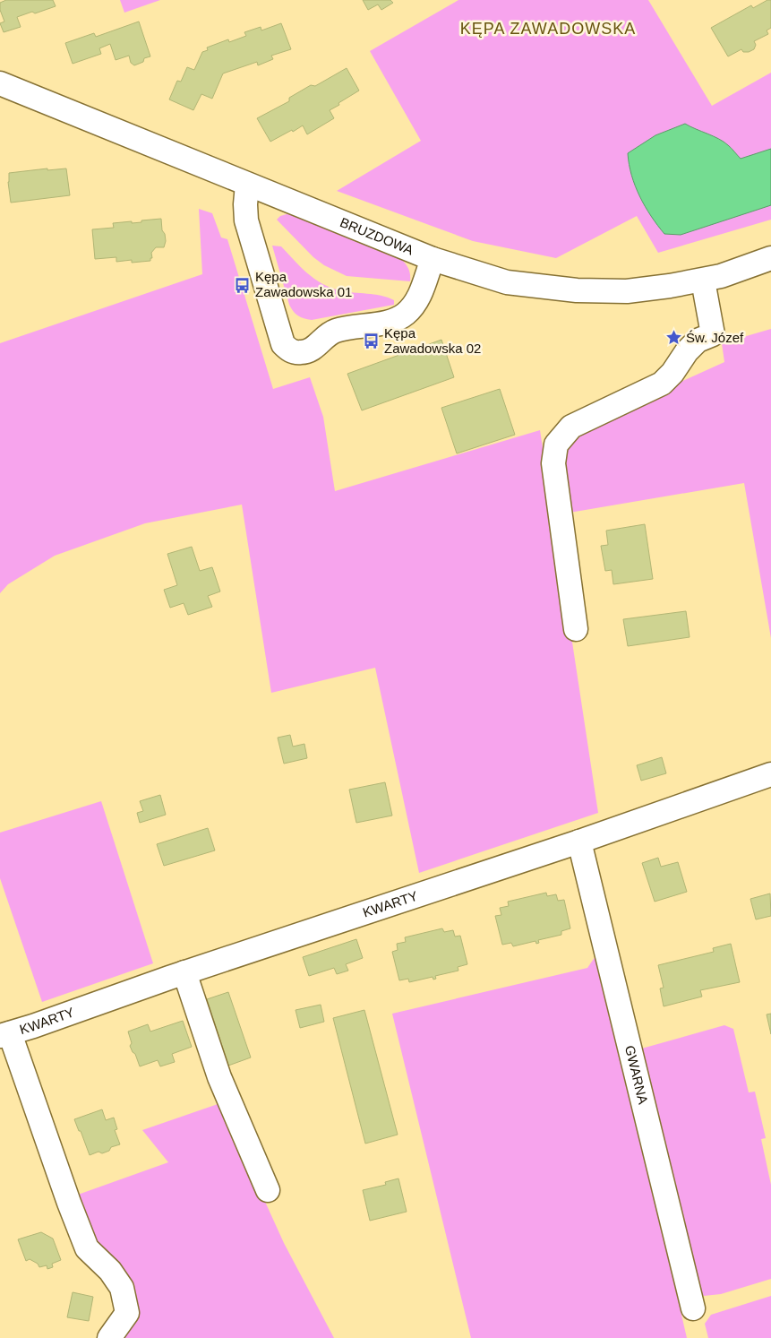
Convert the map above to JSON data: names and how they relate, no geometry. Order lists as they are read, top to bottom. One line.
{"streets":{"street":["BRUZDOWA","KWARTY","GWARNA"]},"crossings":[["KWARTY","GWARNA"]],"districts":["KĘPA ZAWADOWSKA"],"places":{"bus stop":["Kępa Zawadowska 01","Kępa Zawadowska 02"],"place":["Św. Józef"]}}
